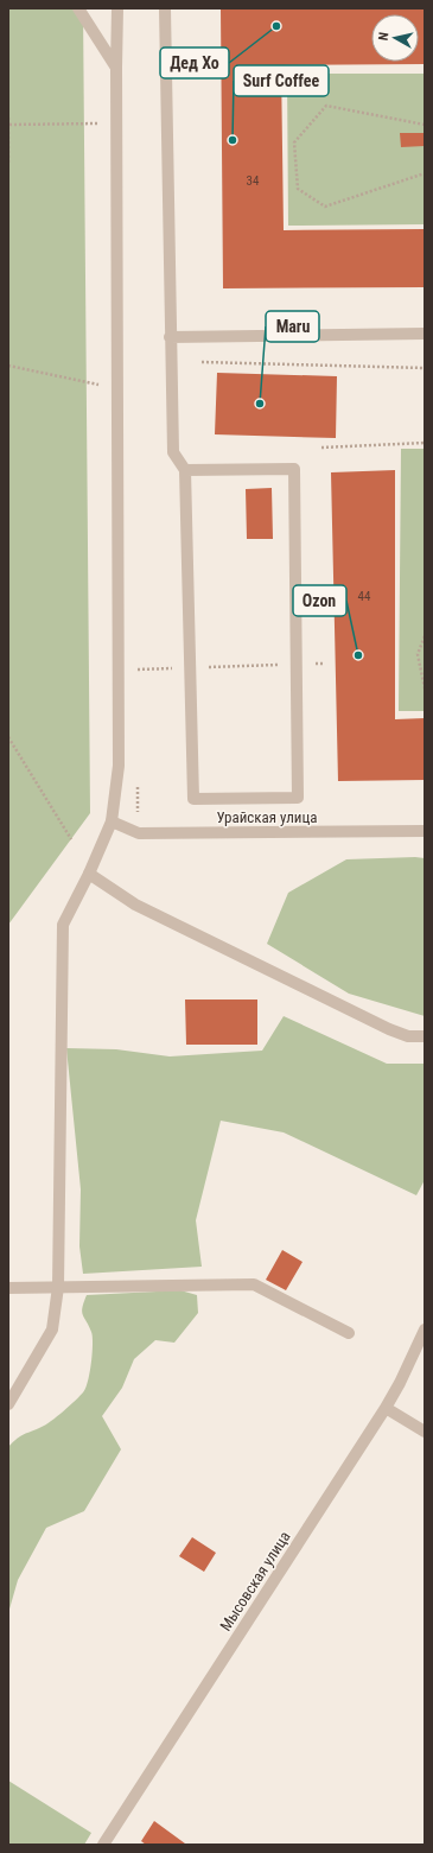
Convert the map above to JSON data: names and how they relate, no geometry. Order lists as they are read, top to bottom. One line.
{"streets":{"street":["Урайская улица","Мысовская улица"]},"places":["Дед Хо","Surf Coffee","Maru","Ozon"],"house_numbers":["34","44"],"north":"left"}
